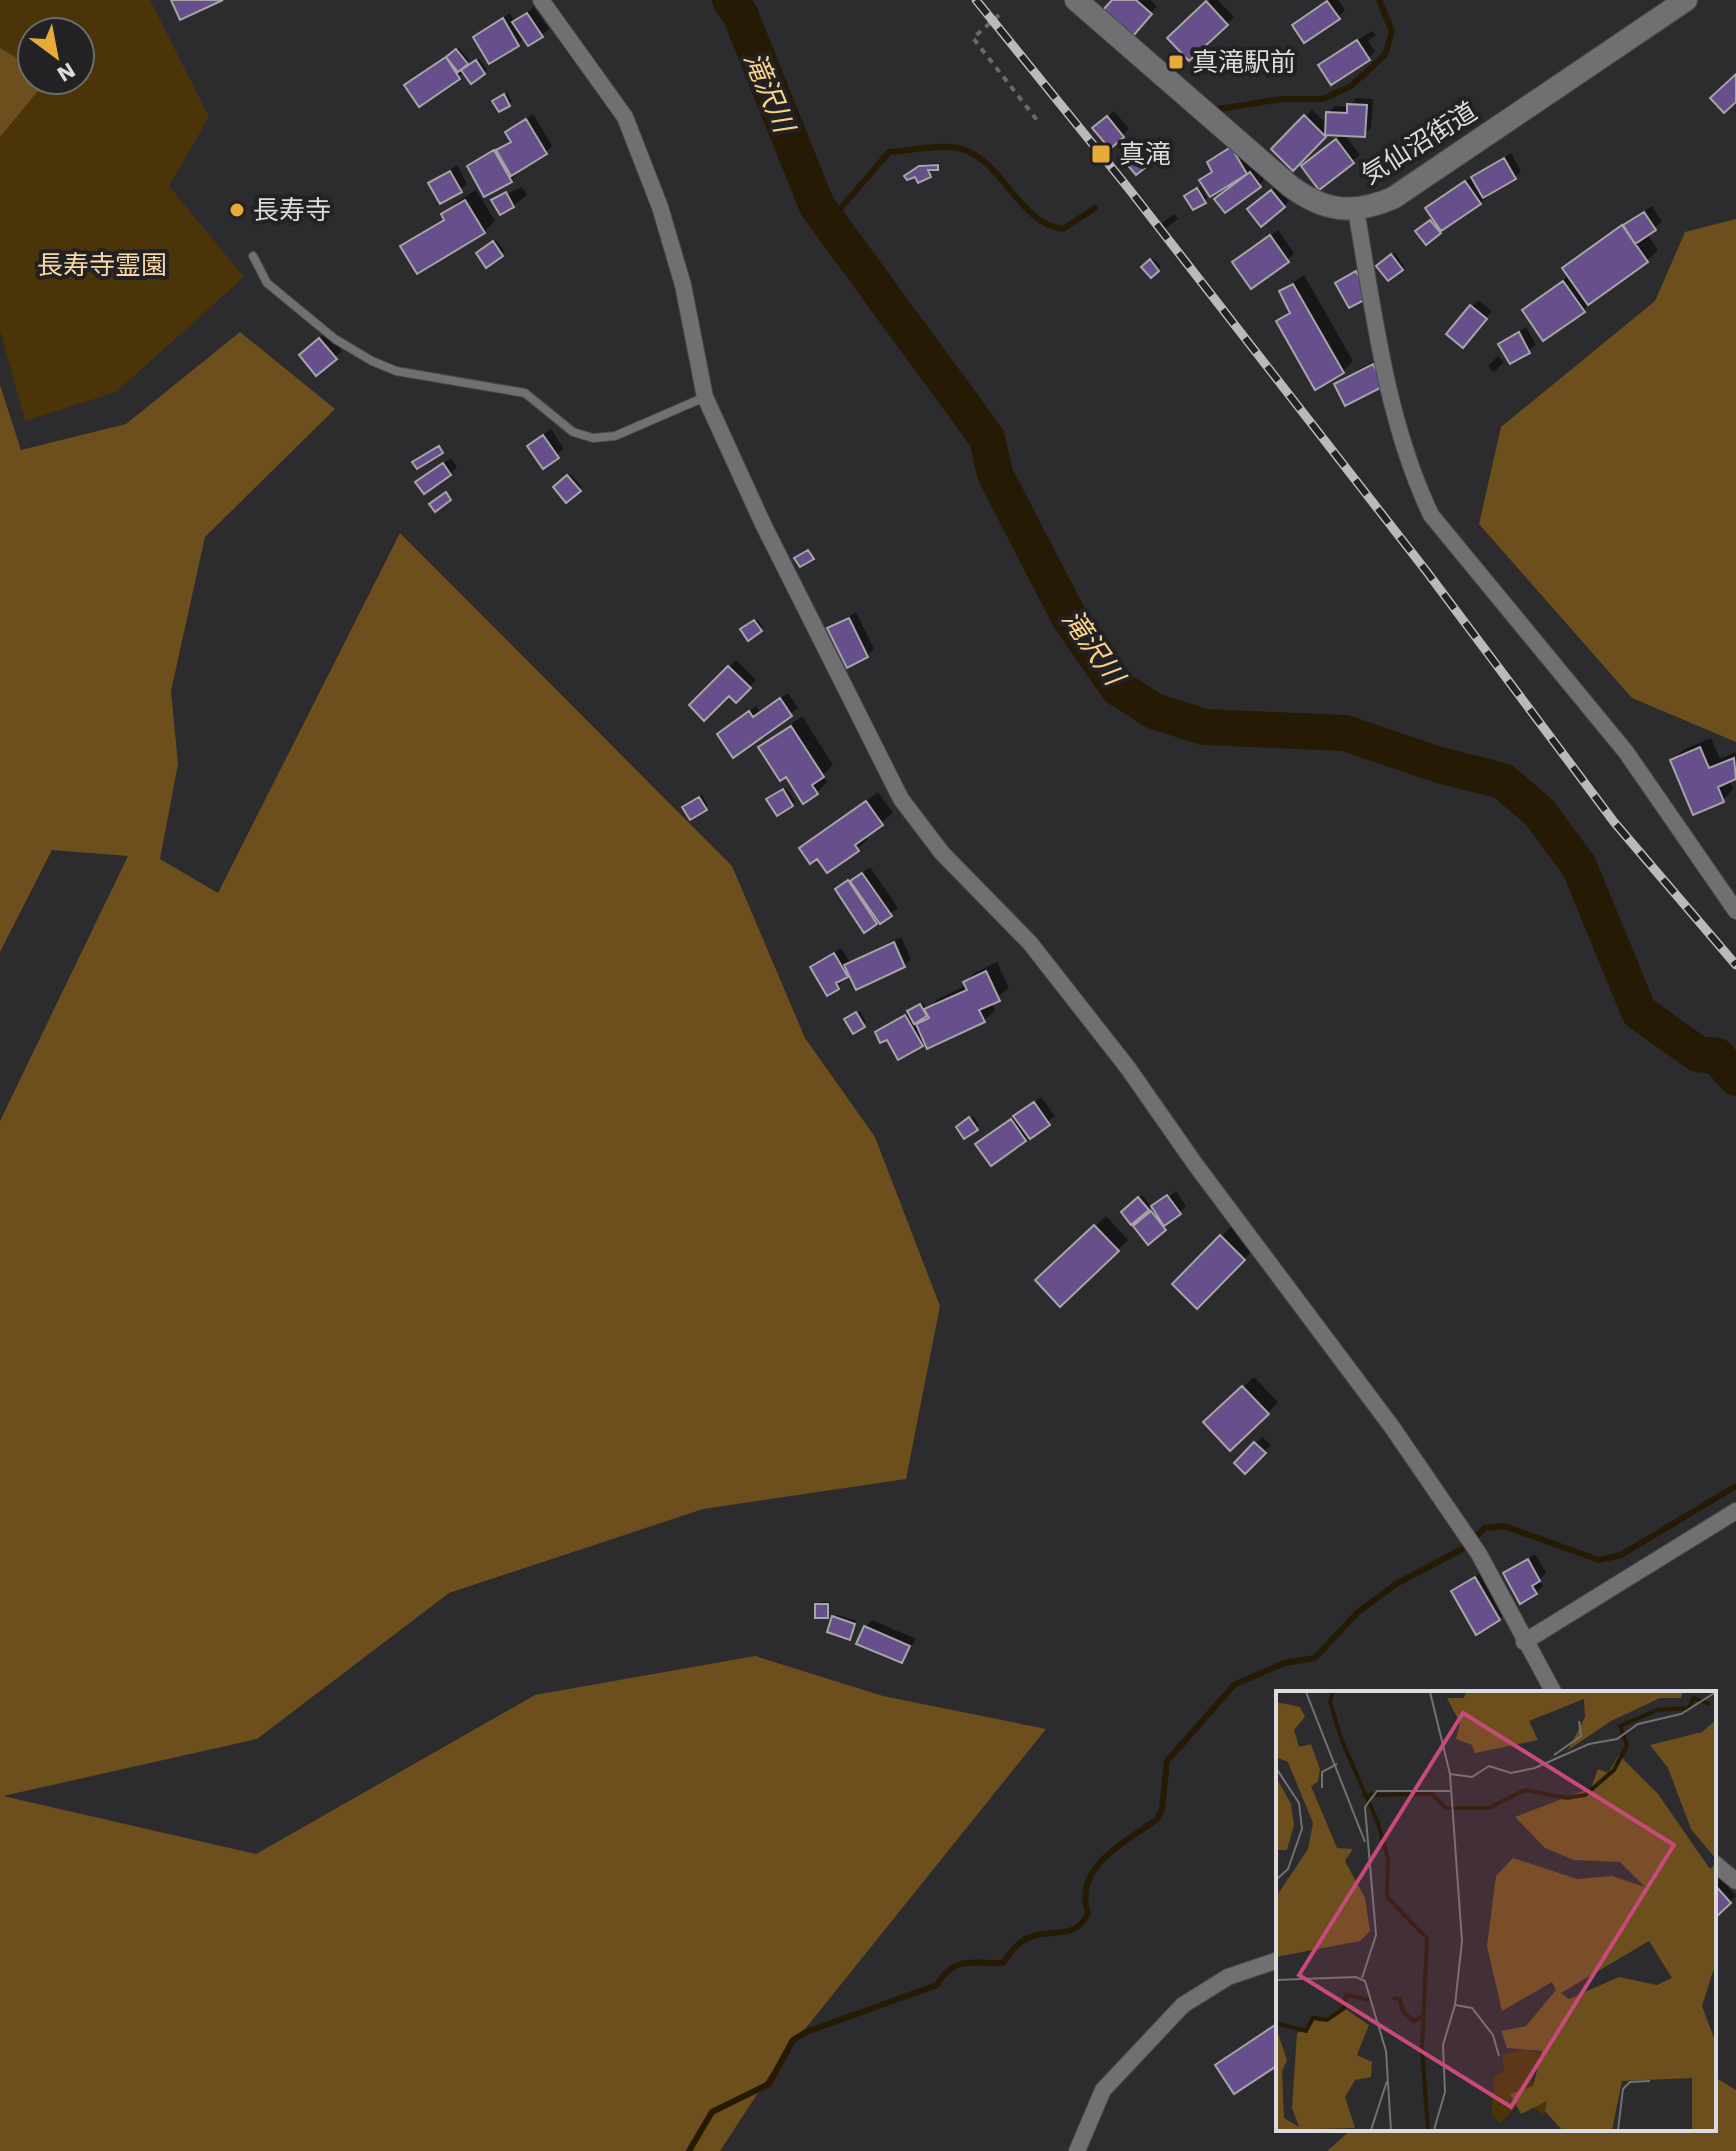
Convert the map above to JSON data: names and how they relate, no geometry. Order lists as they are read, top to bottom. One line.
{"streets":{"street":["気仙沼街道"]},"water":["滝沢川"],"parks":["長寿寺霊園"],"places":{"transit":["真滝駅前","真滝"],"other":["長寿寺"]},"north":"bottom right"}
